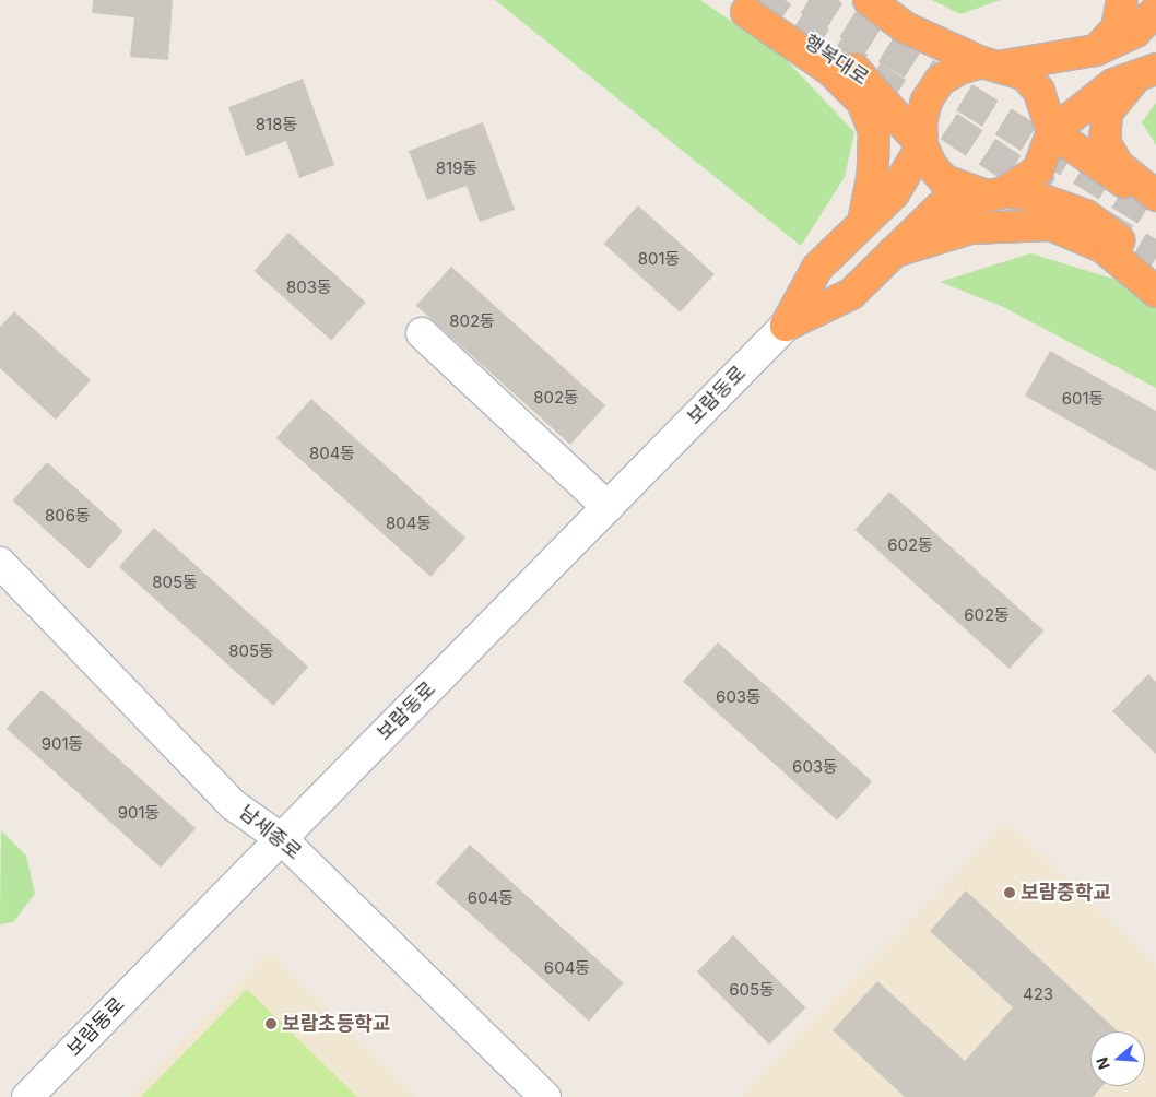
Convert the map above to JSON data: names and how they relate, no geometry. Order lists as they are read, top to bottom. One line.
{"streets":{"highway":["행복대로"],"street":["보람동로","남세종로"]},"crossings":[["보람동로","남세종로"]],"places":["보람중학교","보람초등학교"],"house_numbers":["818동","819동","801동","803동","802동","802동","601동","804동","806동","804동","602동","805동","602동","805동","603동","901동","603동","901동","604동","604동","605동","423"],"north":"left"}
